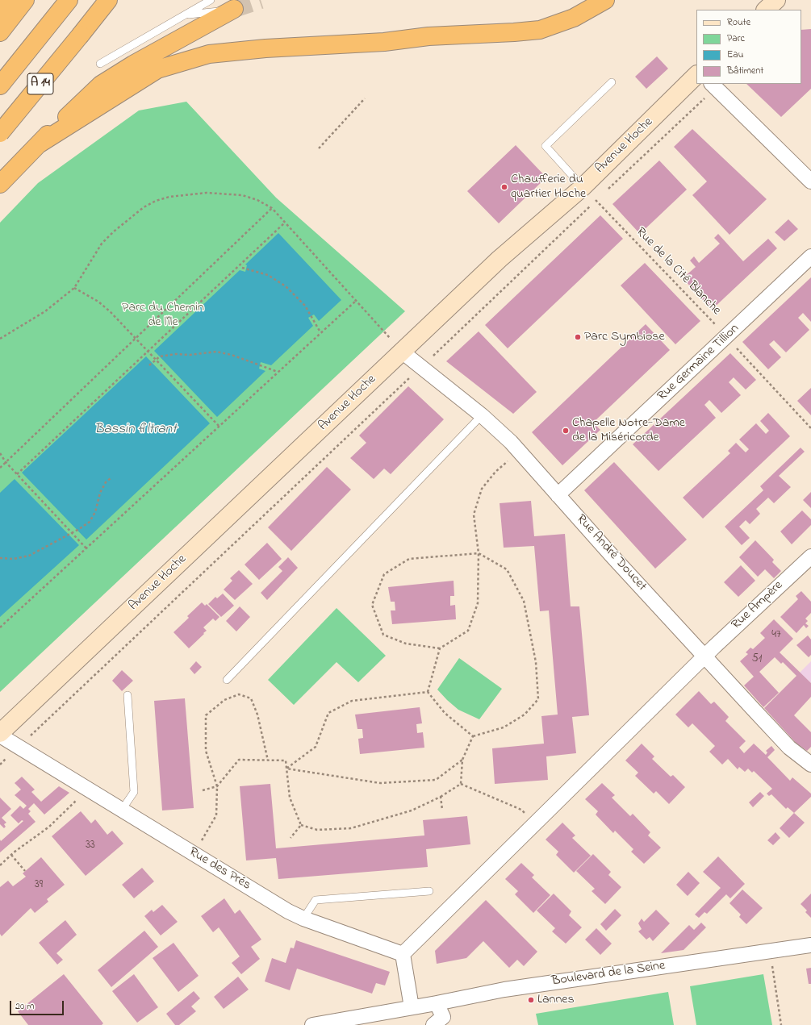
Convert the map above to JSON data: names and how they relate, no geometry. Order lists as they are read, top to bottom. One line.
{"streets":{"highway":["A 14"],"street":["Avenue Hoche","Rue Germaine Tillion","Rue André Doucet","Rue Ampère","Rue des Prés","Boulevard de la Seine"],"path":["Rue de la Cité Blanche"]},"crossings":[["Avenue Hoche","Rue de la Cité Blanche"],["Avenue Hoche","Rue André Doucet"],["Avenue Hoche","Rue des Prés"],["Rue de la Cité Blanche","Rue Germaine Tillion"],["Rue Germaine Tillion","Rue André Doucet"],["Rue André Doucet","Rue Ampère"],["Rue Ampère","Rue des Prés"]],"water":["Bassin filtrant"],"parks":["Parc du Chemin de l'île"],"places":["Chaufferie du quartier Hoche","Parc Symbiose","Chapelle Notre-Dame de la Miséricorde","Lannes"],"house_numbers":["47","51","33","39"],"legend":["Route","Parc","Eau","Bâtiment"],"scale_bar":"20 m"}
